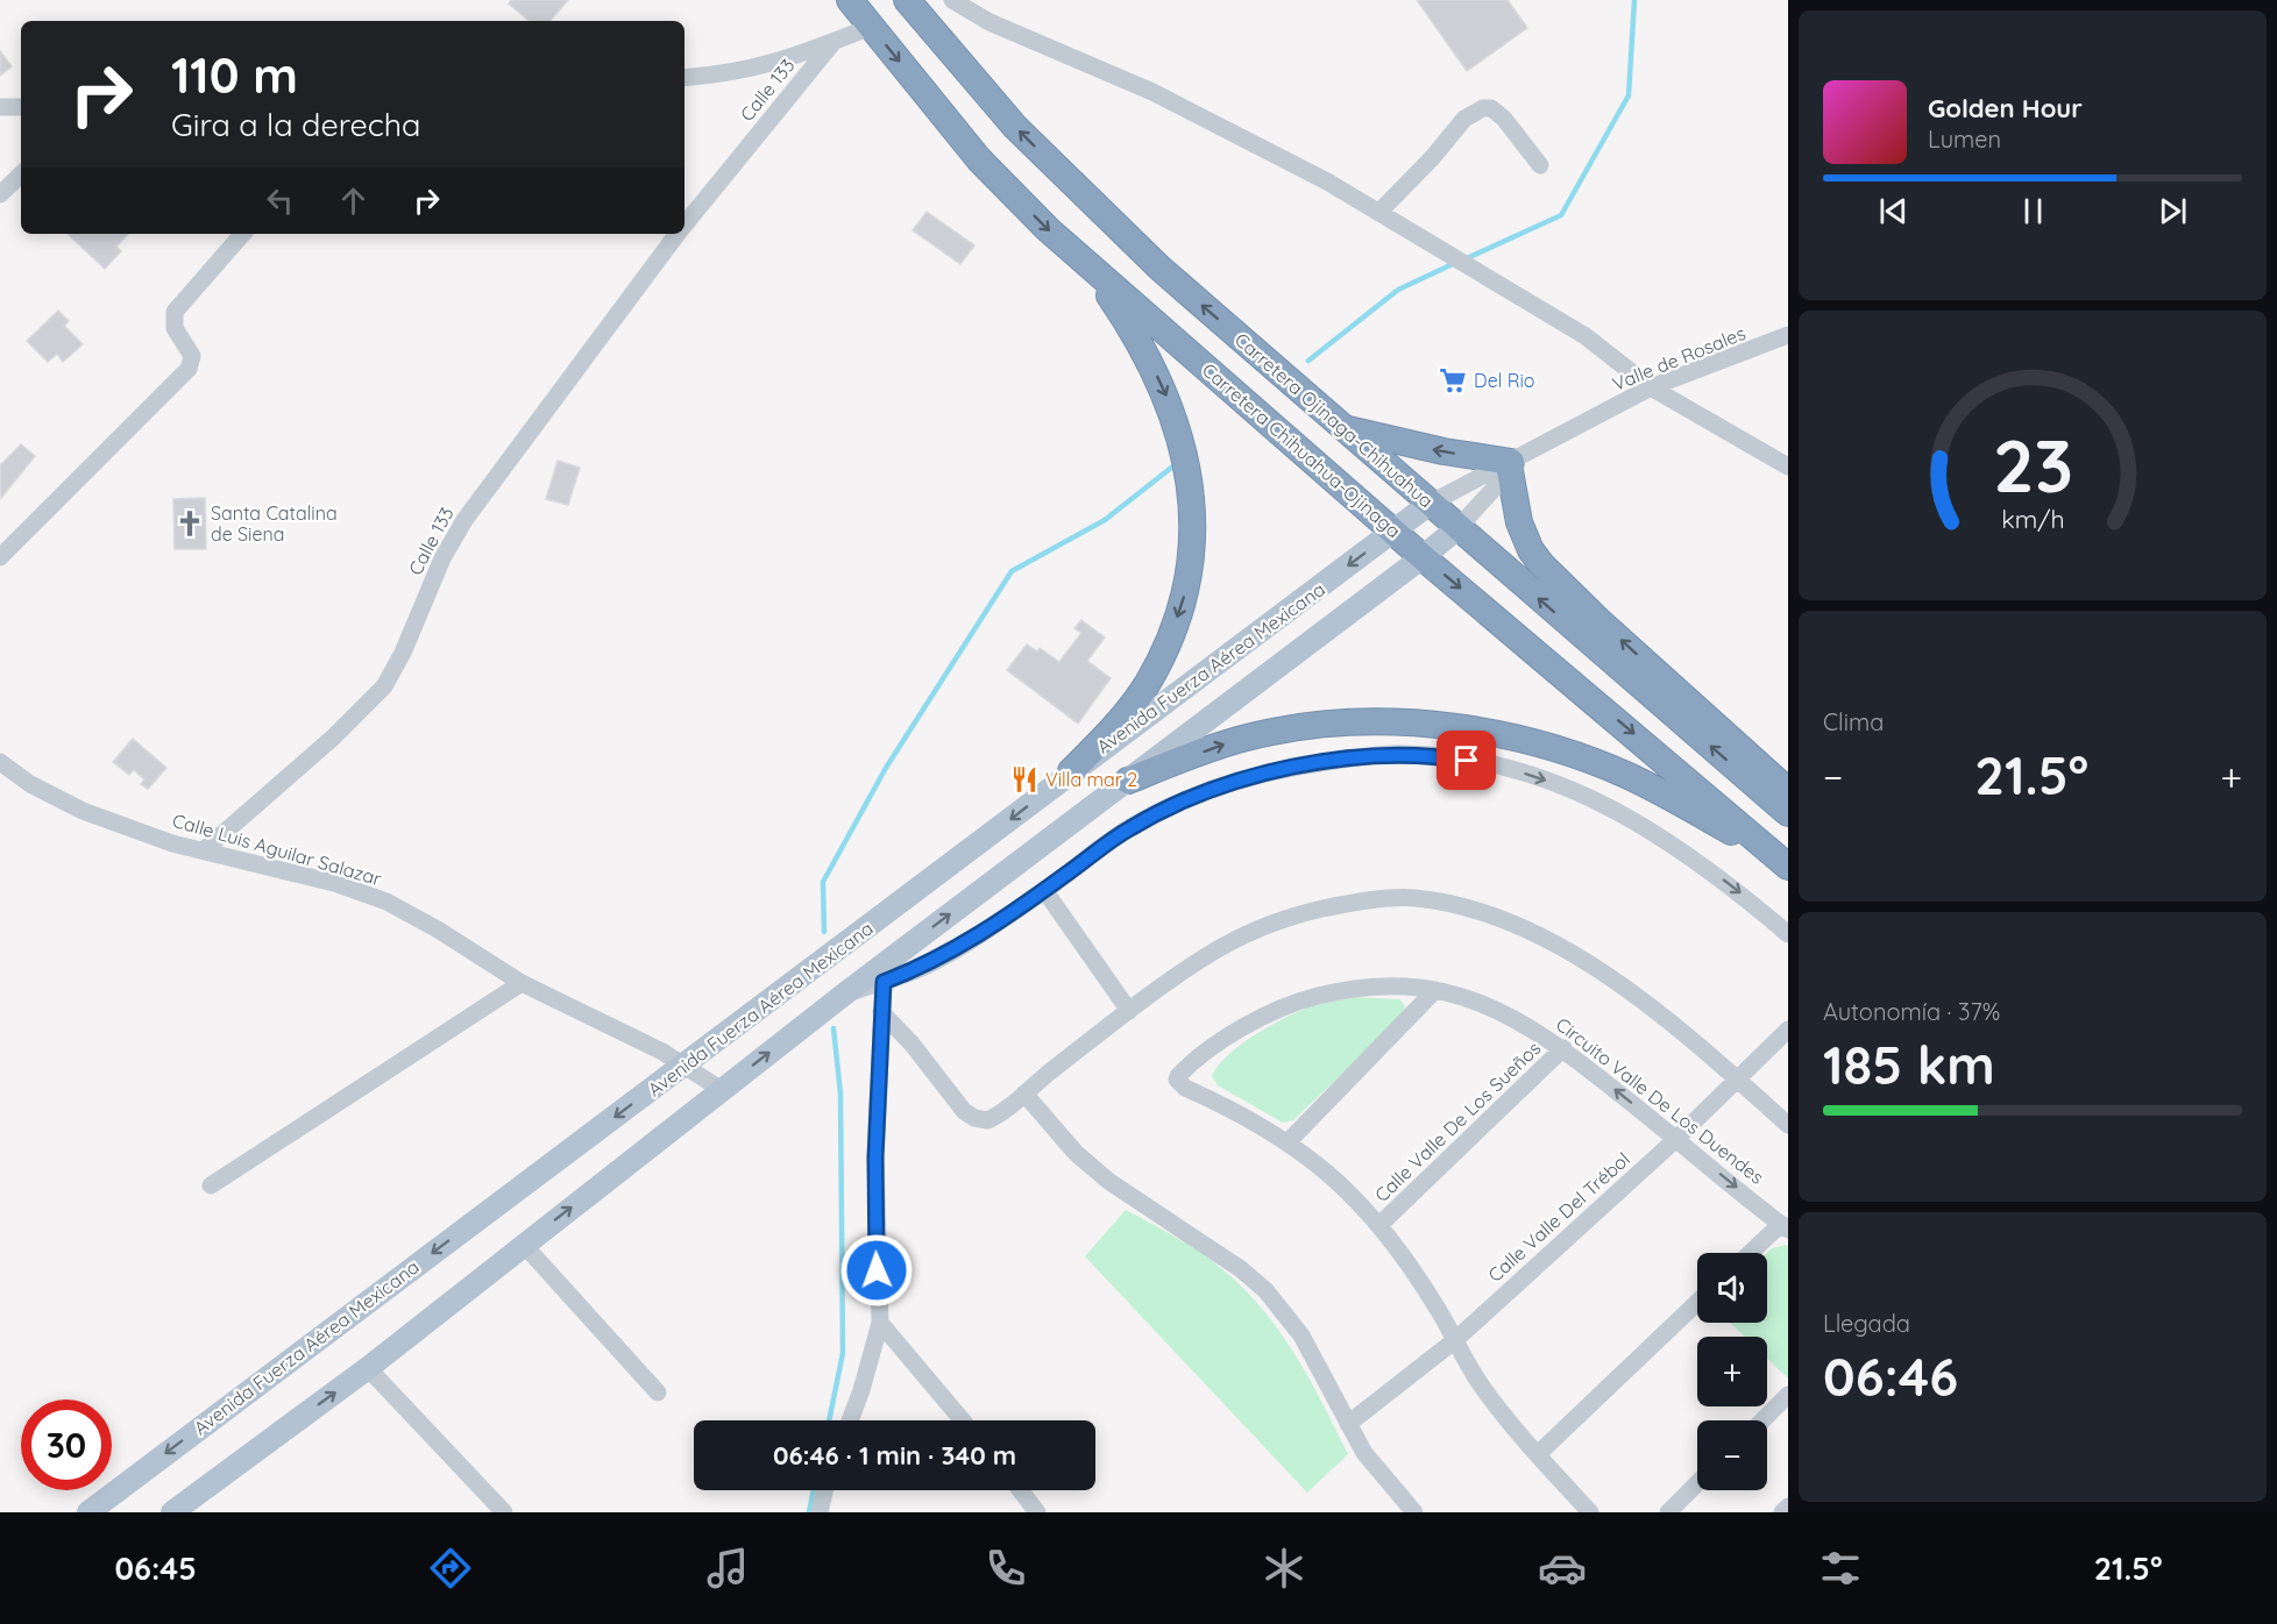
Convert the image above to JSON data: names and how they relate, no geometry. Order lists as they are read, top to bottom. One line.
{"streets":{"highway":["Carretera Ojinaga-Chihuahua","Carretera Chihuahua-Ojinaga"],"main road":["Avenida Fuerza Aérea Mexicana"],"street":["Calle 133","Valle de Rosales","Calle Luis Aguilar Salazar","Circuito Valle De Los Duendes","Calle Valle De Los Sueños","Calle Valle Del Trébol"]},"crossings":[["Calle 133","Calle Luis Aguilar Salazar"],["Valle de Rosales","Carretera Ojinaga-Chihuahua"],["Valle de Rosales","Avenida Fuerza Aérea Mexicana"],["Carretera Ojinaga-Chihuahua","Avenida Fuerza Aérea Mexicana"],["Carretera Chihuahua-Ojinaga","Avenida Fuerza Aérea Mexicana"],["Avenida Fuerza Aérea Mexicana","Calle Luis Aguilar Salazar"],["Circuito Valle De Los Duendes","Calle Valle De Los Sueños"],["Circuito Valle De Los Duendes","Calle Valle Del Trébol"]],"places":{"supermarket":["Del Rio"],"church":["Santa Catalina de Siena"],"restaurant":["Villa mar 2"]},"page":{"turn":["110 m","Gira a la derecha"],"song":["Golden Hour","Lumen"],"tile":["Clima",["Autonomía · 37%","185 km"],["Llegada","06:46"]],"heat":["−","21.5°","+"],"map_buttons":["+","−"],"limit":"30","trip":"06:46 · 1 min · 340 m","tabs":["06:45","21.5°"],"gauge":["23","km/h"]}}
